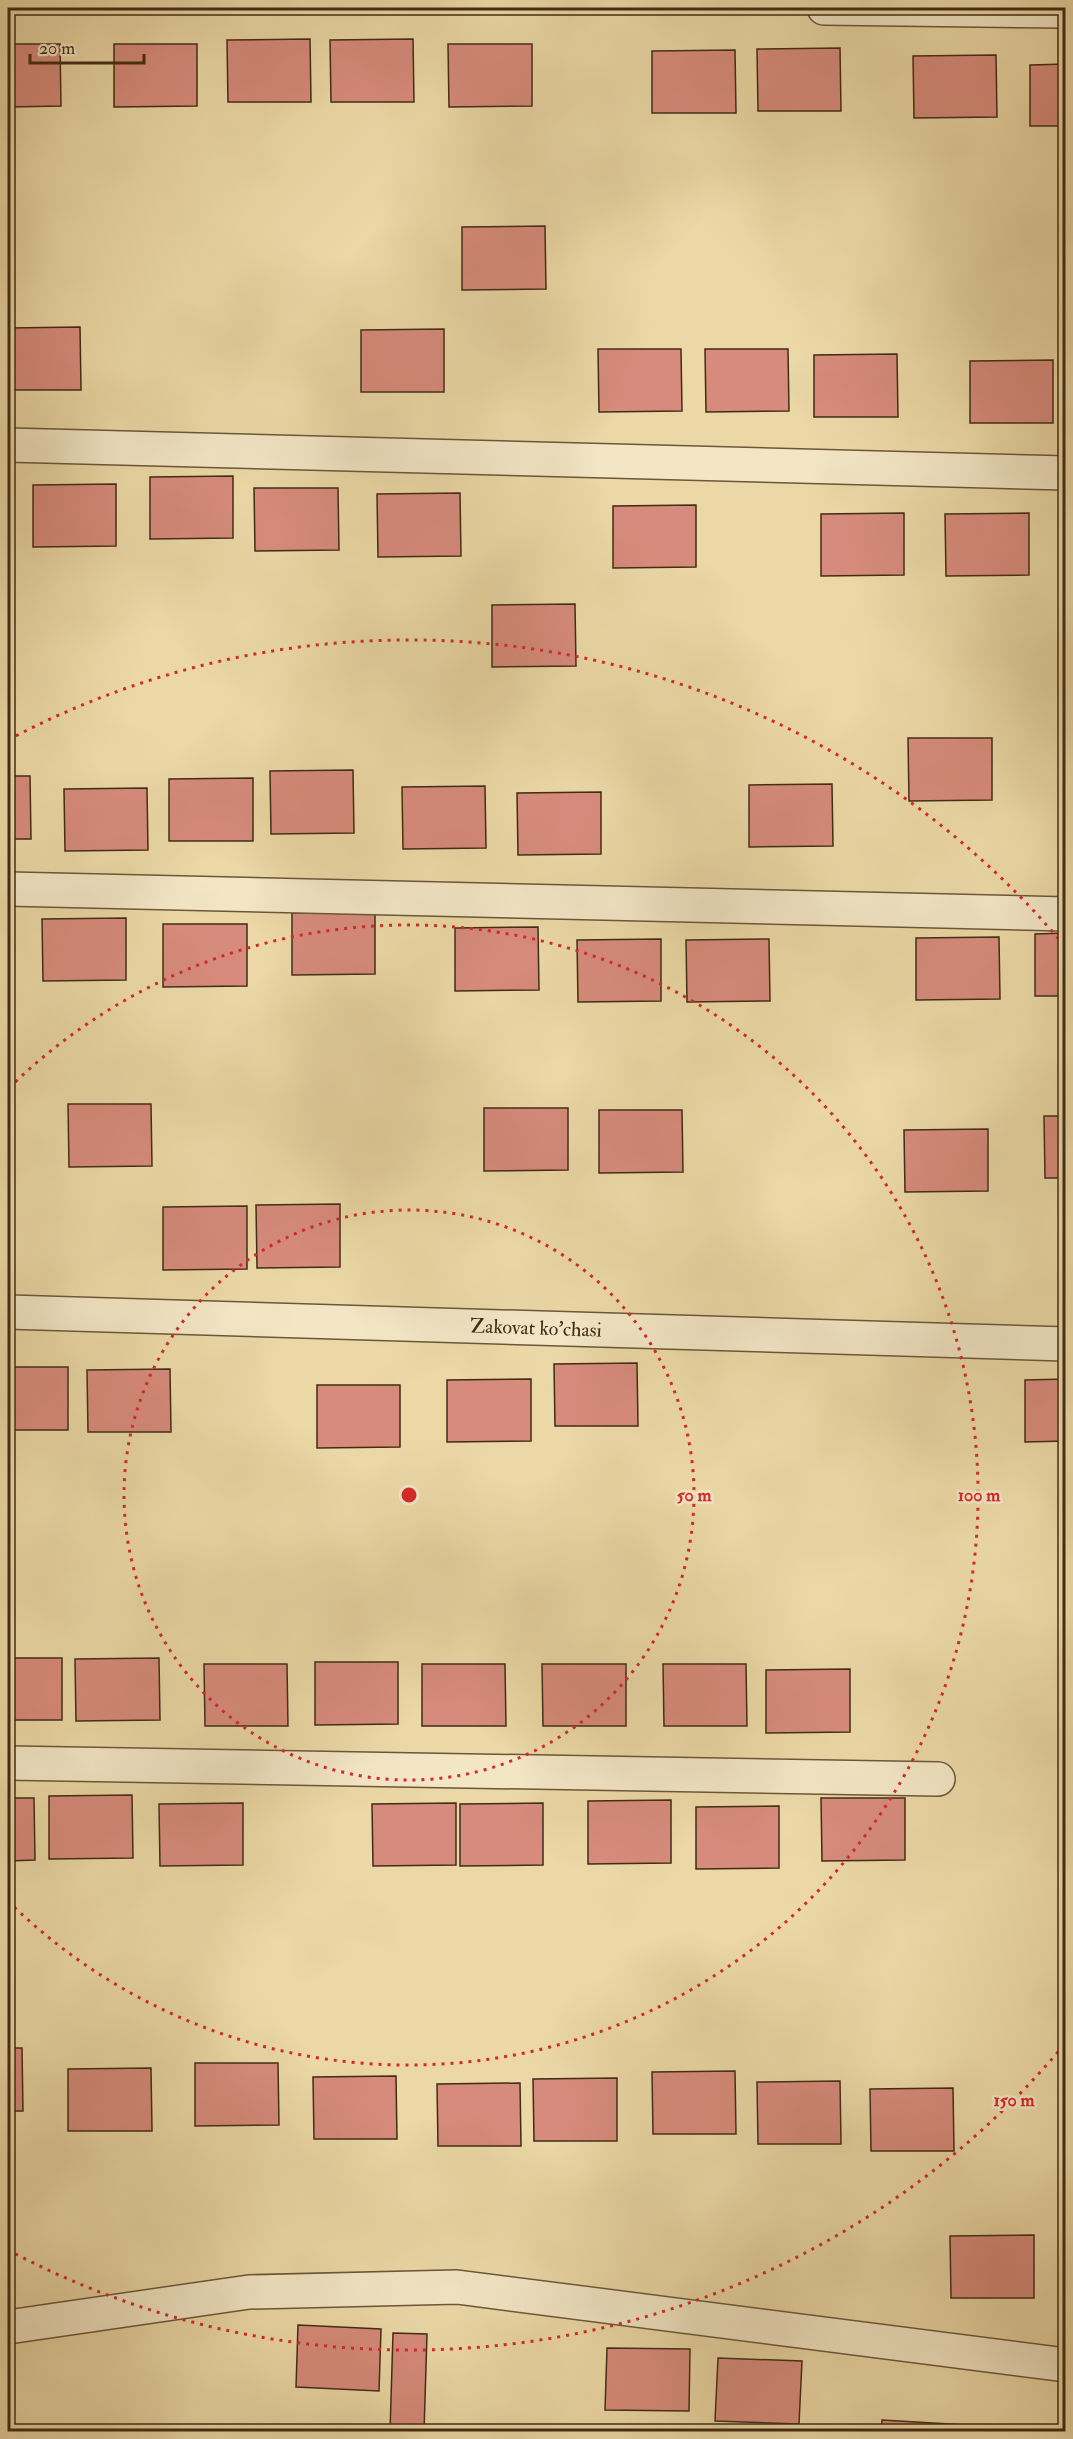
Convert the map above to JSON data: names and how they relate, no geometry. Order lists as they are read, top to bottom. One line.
{"streets":{"street":["Zakovat ko'chasi"]},"scale_bar":"20 m","rings":["50 m","100 m","150 m"]}
